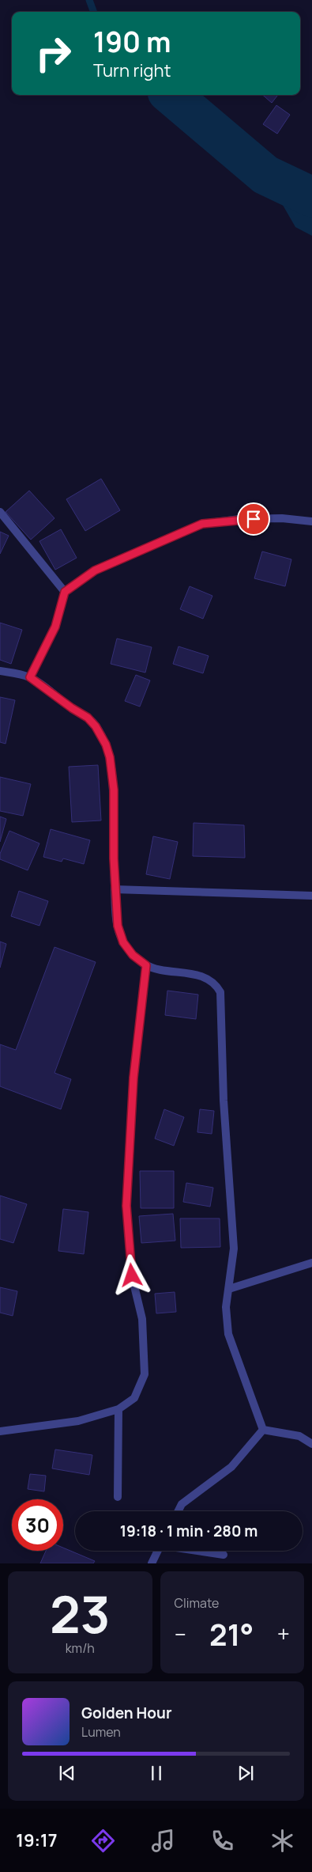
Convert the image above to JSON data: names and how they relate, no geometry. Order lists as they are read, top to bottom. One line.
{"page":{"turn":["190 m","Turn right"],"limit":"30","trip":"19:18 · 1 min · 280 m","tile":[["23","km/h"],"Climate"],"heat":["−","21°","+"],"song":["Golden Hour","Lumen"],"tabs":"19:17"}}
